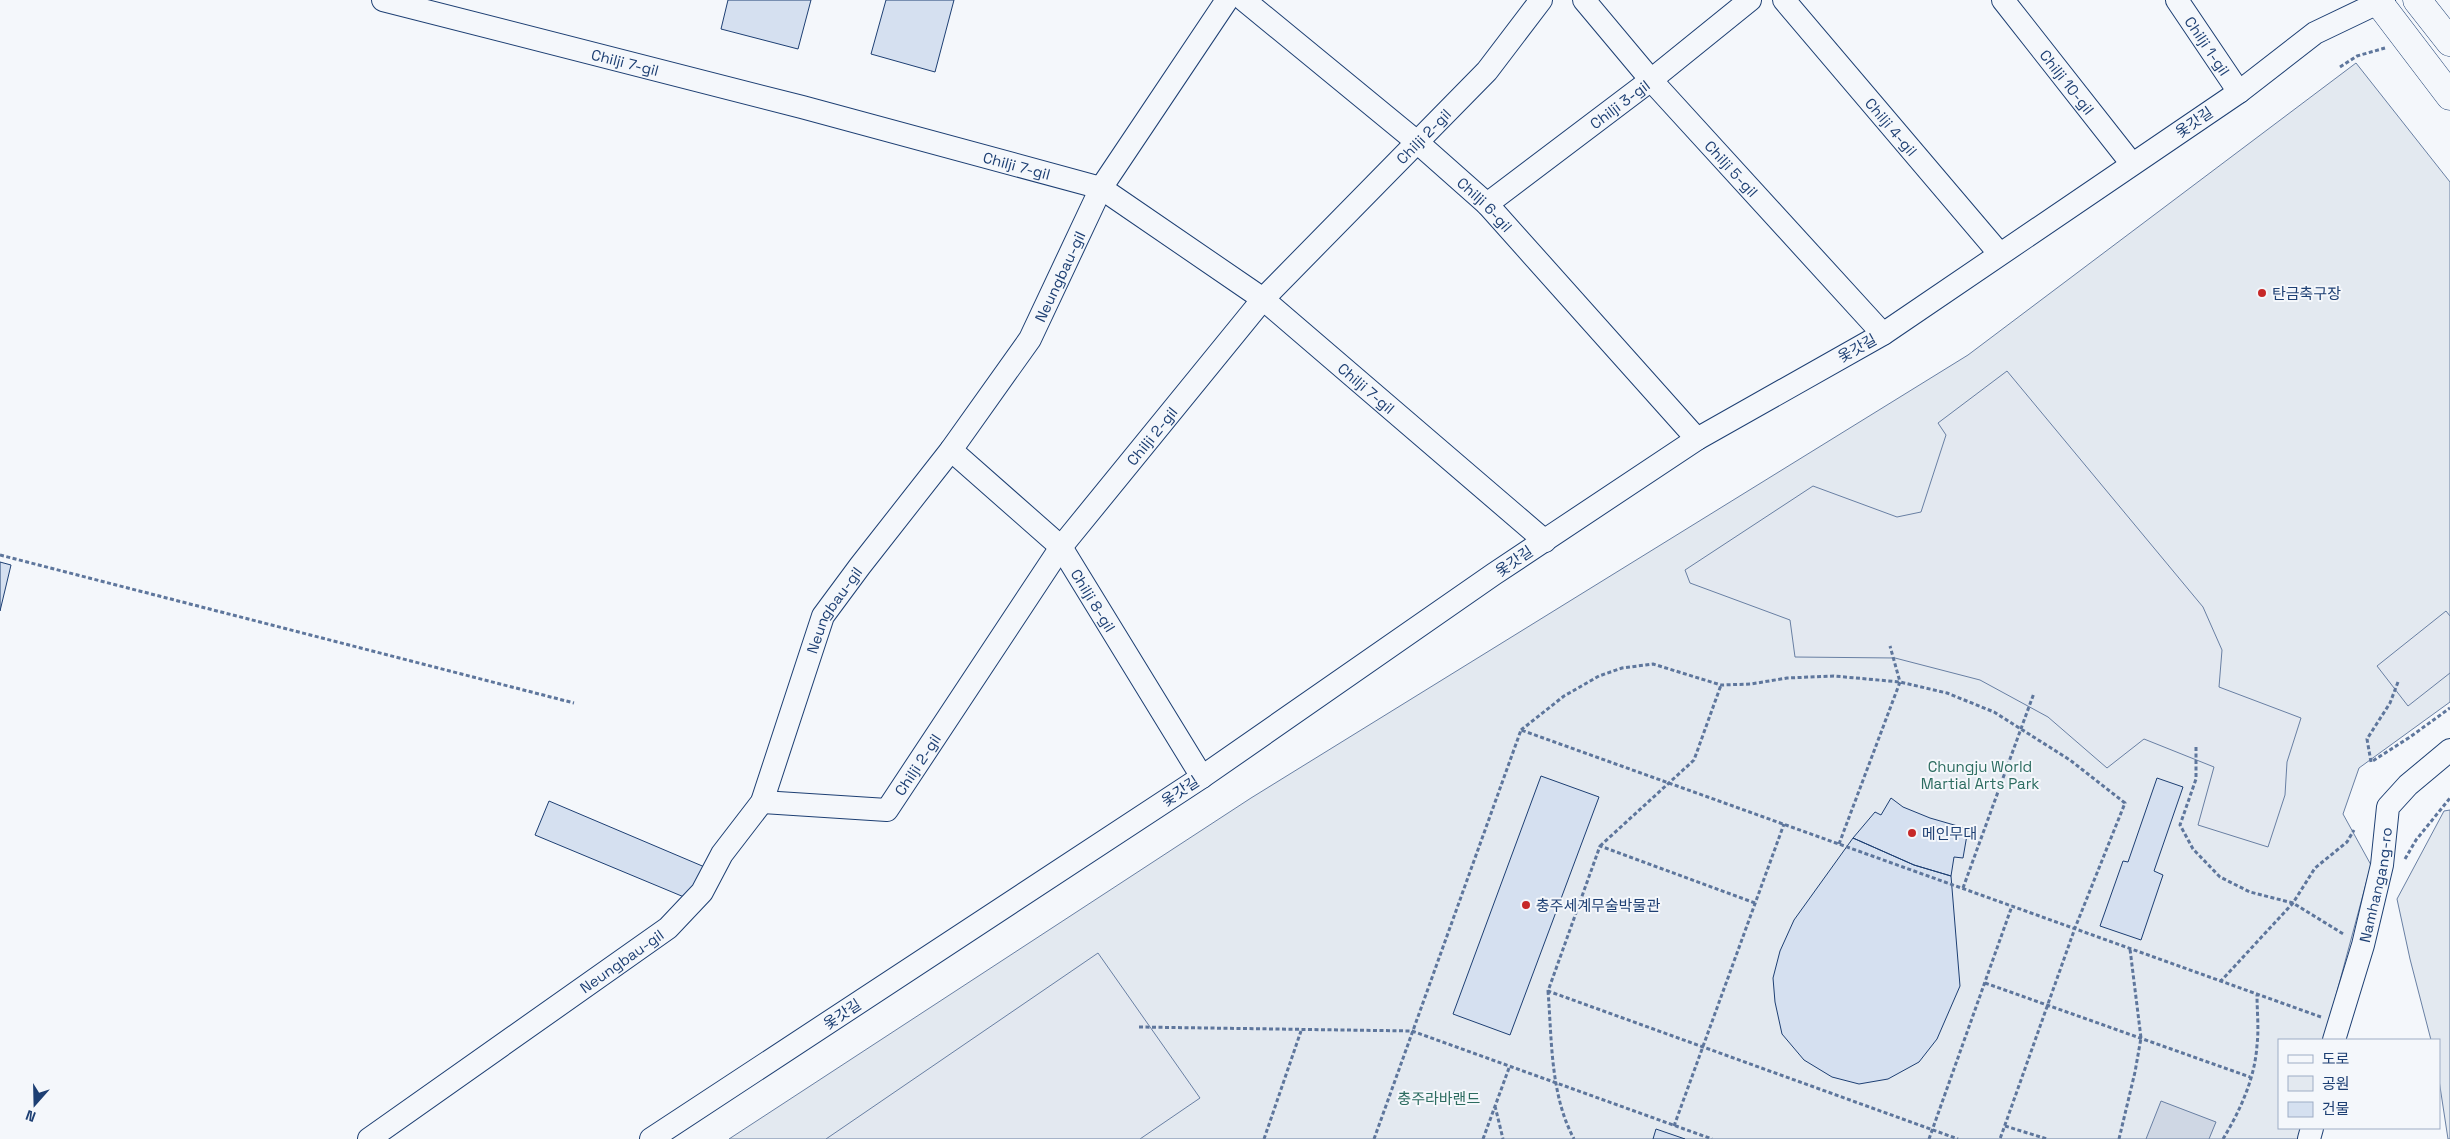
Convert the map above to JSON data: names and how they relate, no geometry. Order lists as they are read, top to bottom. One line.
{"streets":{"street":["Chilji 1-gil","Chilji 7-gil","Chilji 10-gil","Chilji 3-gil","옻갓길","Chilji 4-gil","Chilji 2-gil","Chilji 5-gil","Chilji 6-gil","Neungbau-gil","Chilji 8-gil","Namhangang-ro"]},"crossings":[["Chilji 1-gil","옻갓길"],["Chilji 7-gil","옻갓길"],["Chilji 7-gil","Chilji 2-gil"],["Chilji 7-gil","Neungbau-gil"],["Chilji 10-gil","옻갓길"],["Chilji 3-gil","Chilji 5-gil"],["Chilji 3-gil","Chilji 6-gil"],["옻갓길","Chilji 4-gil"],["옻갓길","Chilji 5-gil"],["옻갓길","Chilji 6-gil"],["옻갓길","Chilji 8-gil"],["Chilji 2-gil","Chilji 6-gil"],["Chilji 2-gil","Neungbau-gil"],["Chilji 2-gil","Chilji 8-gil"],["Neungbau-gil","Chilji 8-gil"]],"parks":["Chungju World Martial Arts Park","충주라바랜드"],"places":["탄금축구장","메인무대","충주세계무술박물관"],"legend":["도로","공원","건물"],"north":"bottom"}
